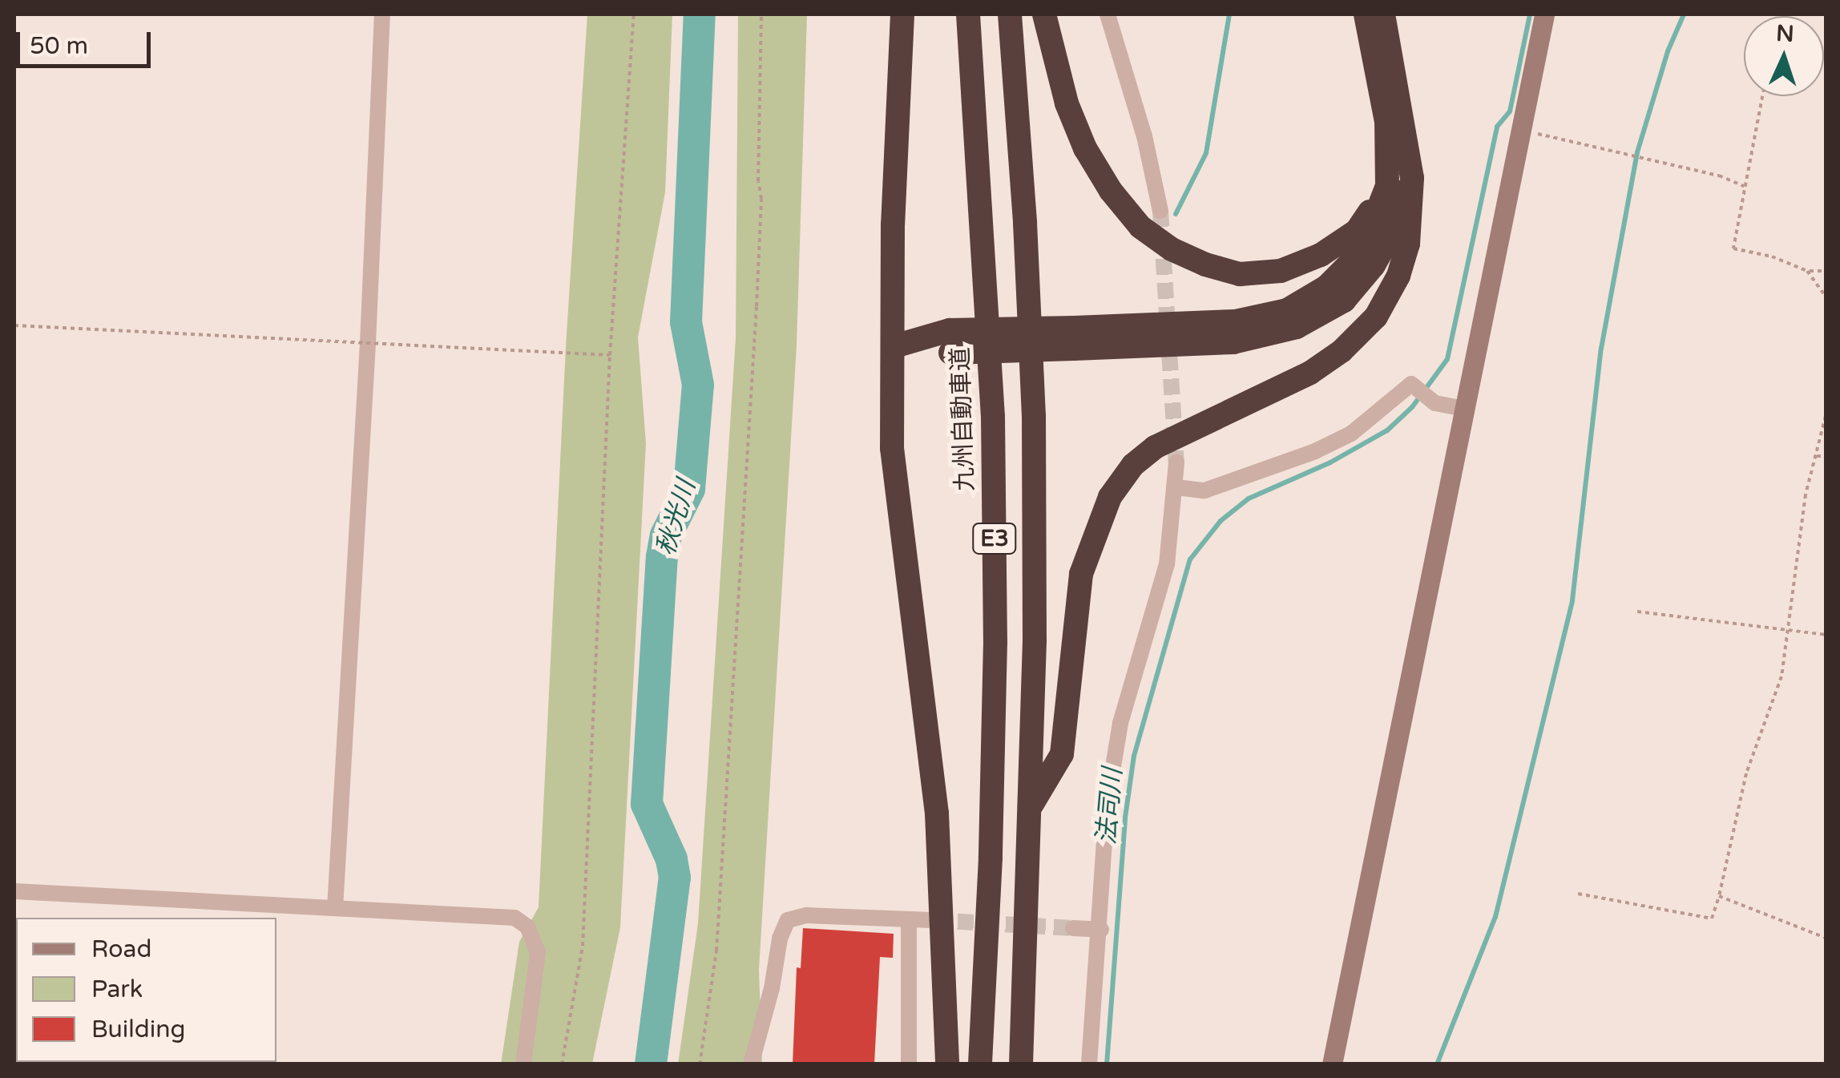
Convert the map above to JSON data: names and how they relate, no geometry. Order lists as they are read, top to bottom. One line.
{"streets":{"highway":["九州自動車道","E3"]},"water":["秋光川","法司川"],"legend":["Road","Park","Building"],"scale_bar":"50 m","north":"top"}
